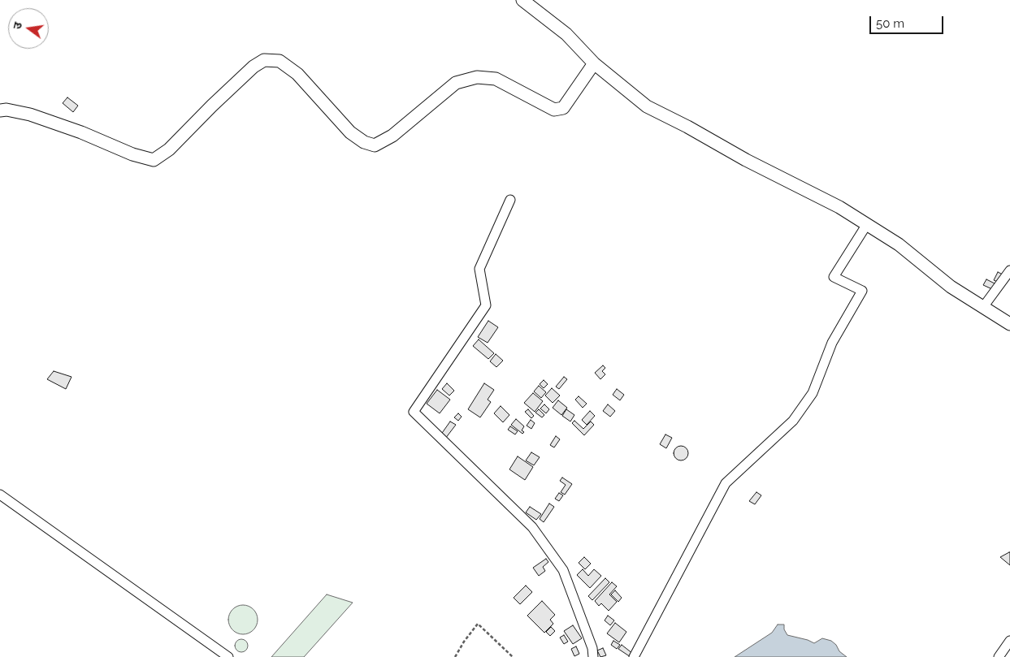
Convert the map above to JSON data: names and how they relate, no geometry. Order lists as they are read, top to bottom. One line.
{"scale_bar":"50 m","north":"left"}
